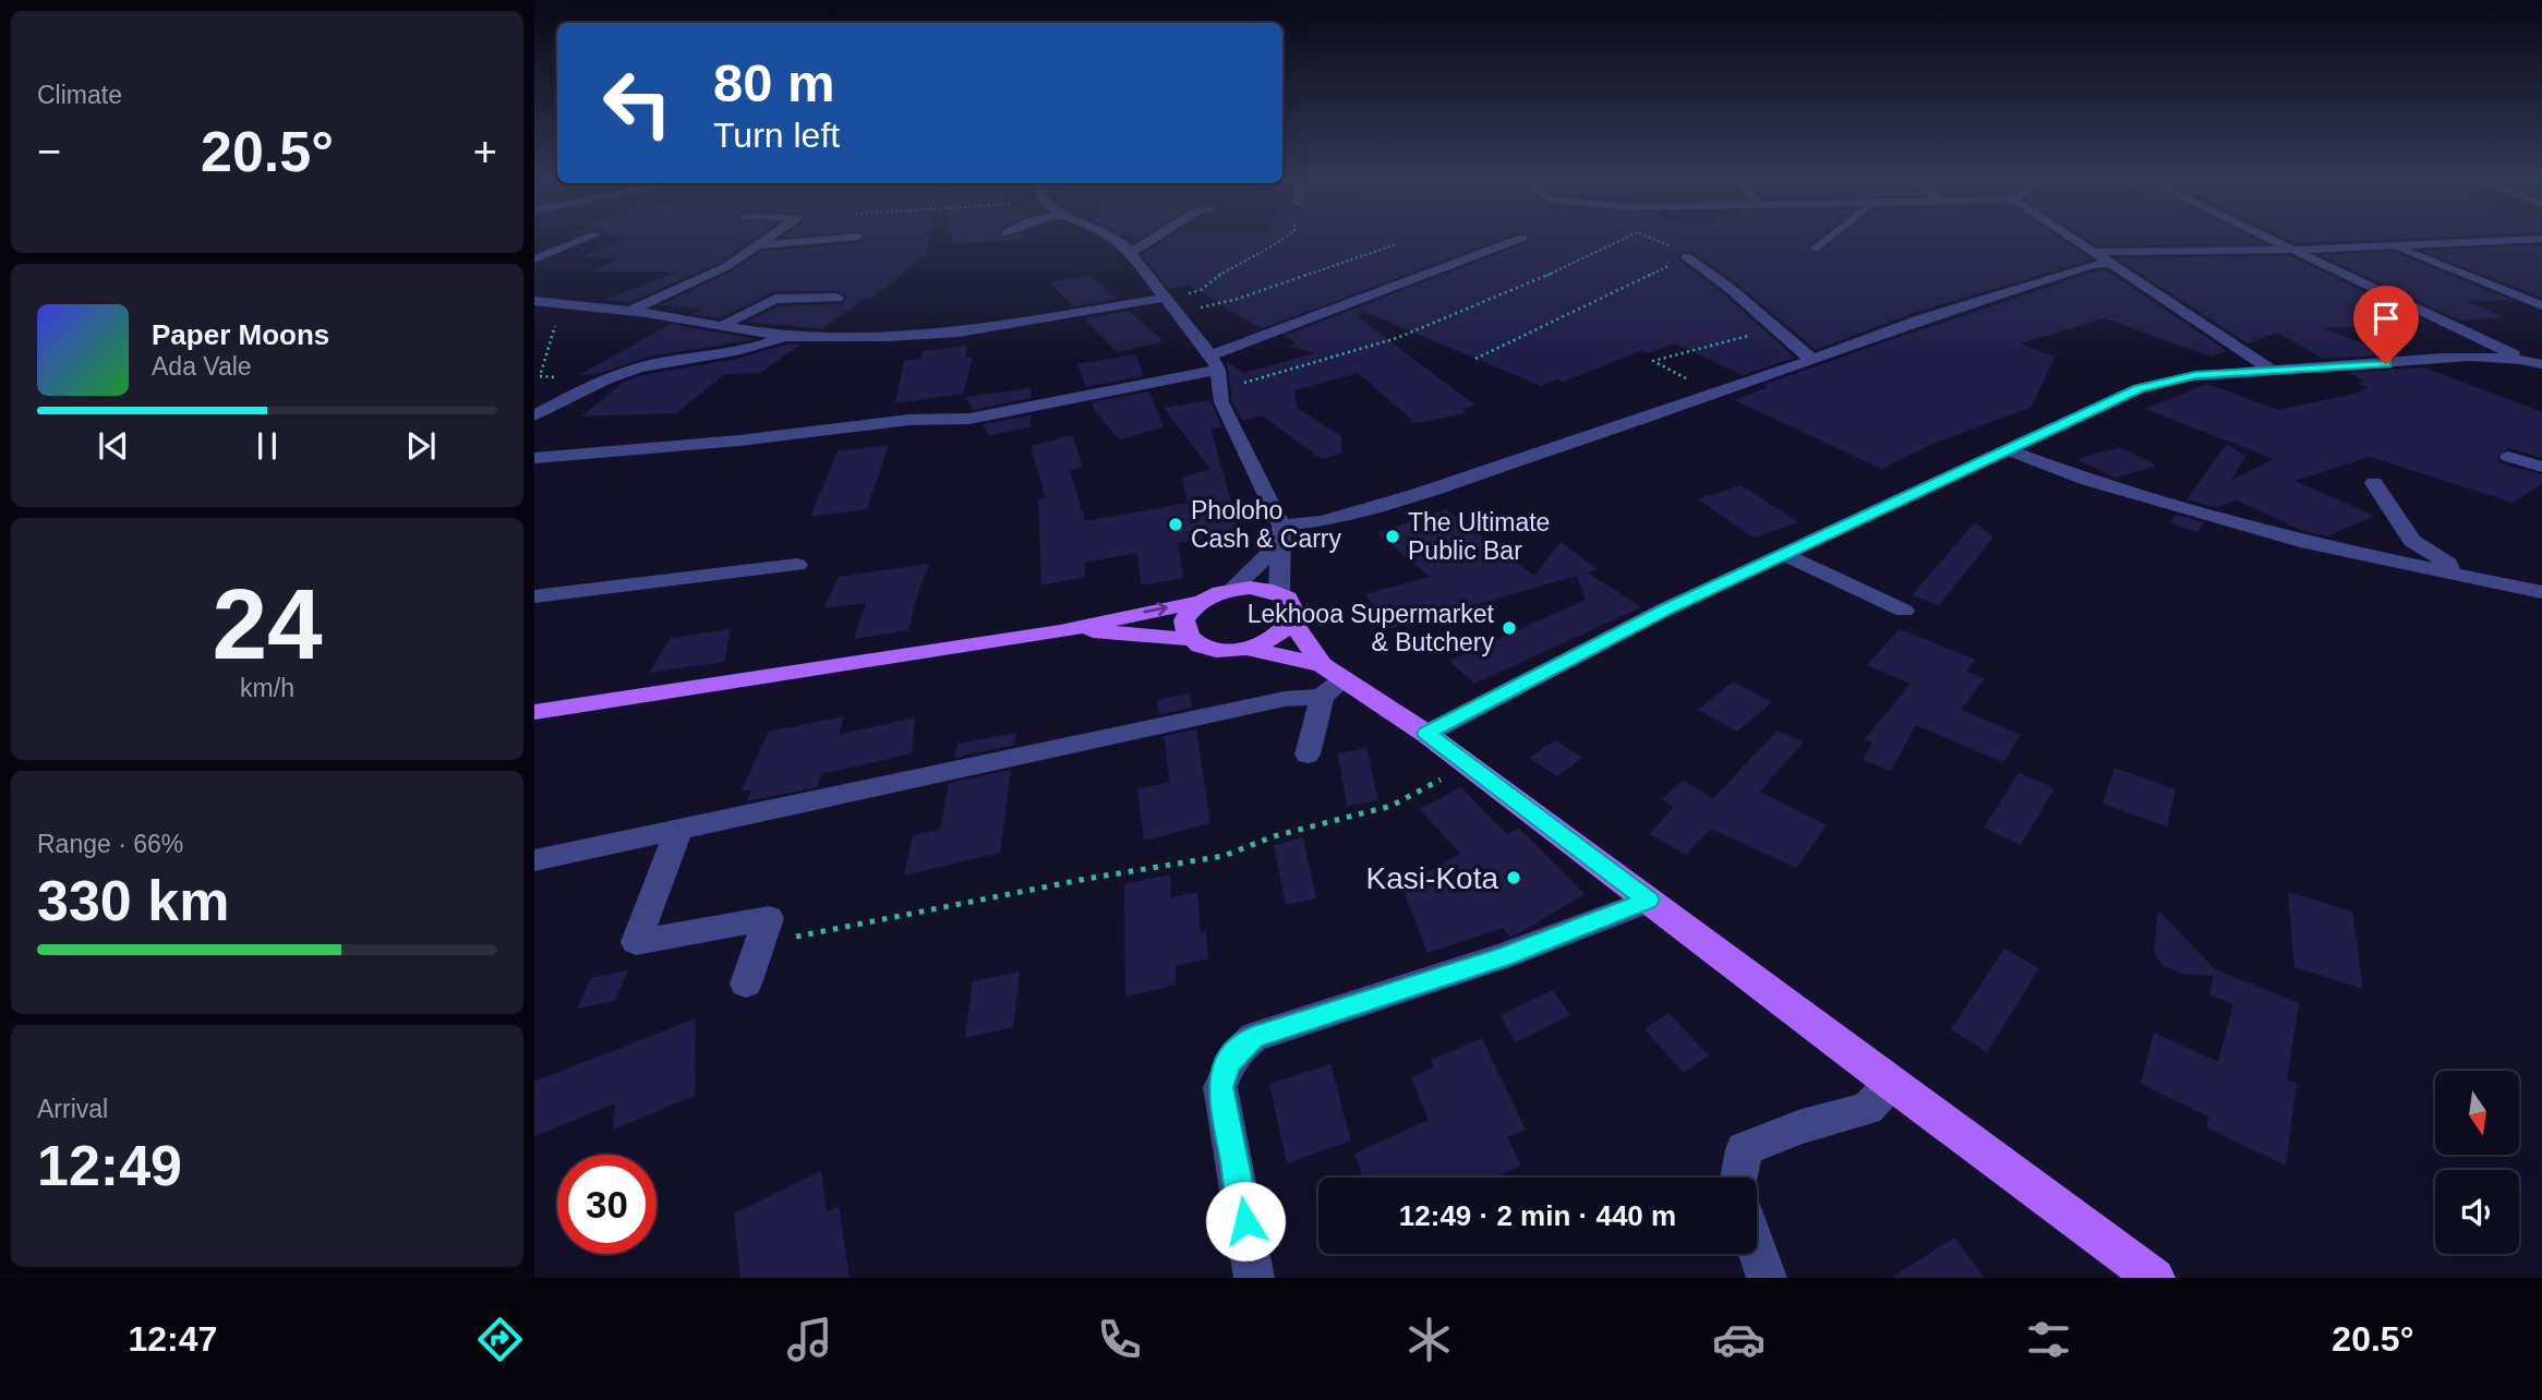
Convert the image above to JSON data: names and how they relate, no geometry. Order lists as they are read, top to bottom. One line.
{"places":["Pholoho Cash & Carry","The Ultimate Public Bar","Lekhooa Supermarket & Butchery","Kasi-Kota"],"north":"bottom","page":{"tile":["Climate",["24","km/h"],["Range · 66%","330 km"],["Arrival","12:49"]],"turn":["80 m","Turn left"],"heat":["−","20.5°","+"],"song":["Paper Moons","Ada Vale"],"limit":"30","trip":"12:49 · 2 min · 440 m","tabs":["12:47","20.5°"]}}
